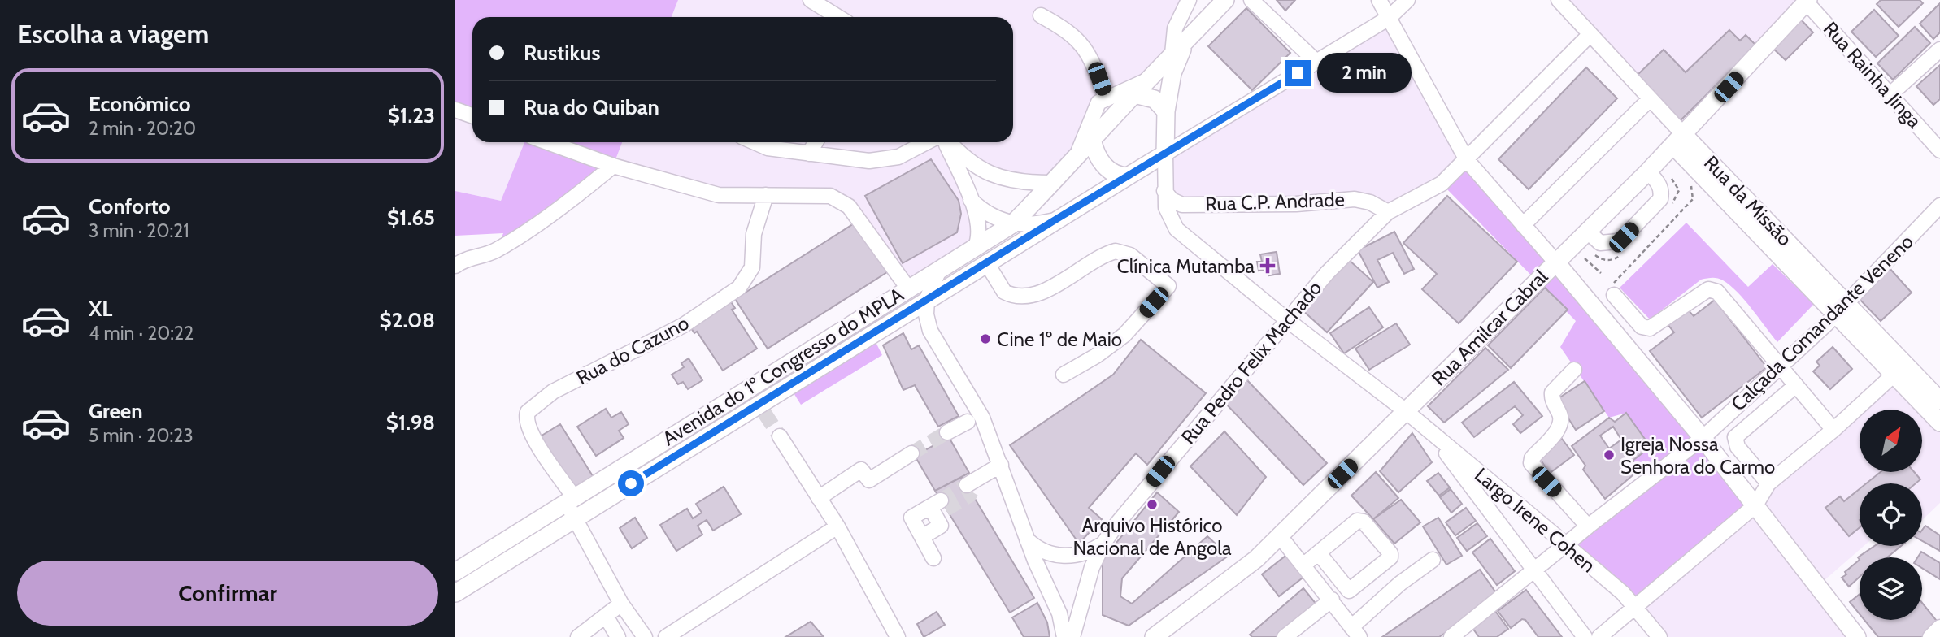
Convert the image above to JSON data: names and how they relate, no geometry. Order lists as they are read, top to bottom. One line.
{"streets":{"main road":["Rua da Missão","Rua Amilcar Cabral","Avenida do 1º Congresso do MPLA"],"street":["Rua Rainha Jinga","Rua C.P. Andrade","Calçada Comandante Veneno","Rua do Cazuno","Rua Pedro Felix Machado","Largo Irene Cohen"]},"crossings":[["Rua Rainha Jinga","Rua Amilcar Cabral"],["Rua da Missão","Calçada Comandante Veneno"],["Rua da Missão","Rua Amilcar Cabral"],["Rua da Missão","Rua Pedro Felix Machado"],["Rua C.P. Andrade","Rua Pedro Felix Machado"],["Calçada Comandante Veneno","Largo Irene Cohen"],["Rua do Cazuno","Avenida do 1º Congresso do MPLA"]],"places":{"health":["Clínica Mutamba"],"other":["Cine 1º de Maio","Igreja Nossa Senhora do Carmo","Arquivo Histórico Nacional de Angola"]},"north":"top right","page":{"heading":"Escolha a viagem","banner":["Rustikus","Rua do Quiban"],"bubble":"2 min","list":[{"name":"Econômico","note":"2 min · 20:20","value":"$1.23"},{"name":"Conforto","note":"3 min · 20:21","value":"$1.65"},{"name":"XL","note":"4 min · 20:22","value":"$2.08"},{"name":"Green","note":"5 min · 20:23","value":"$1.98"}],"buttons":"Confirmar"}}
